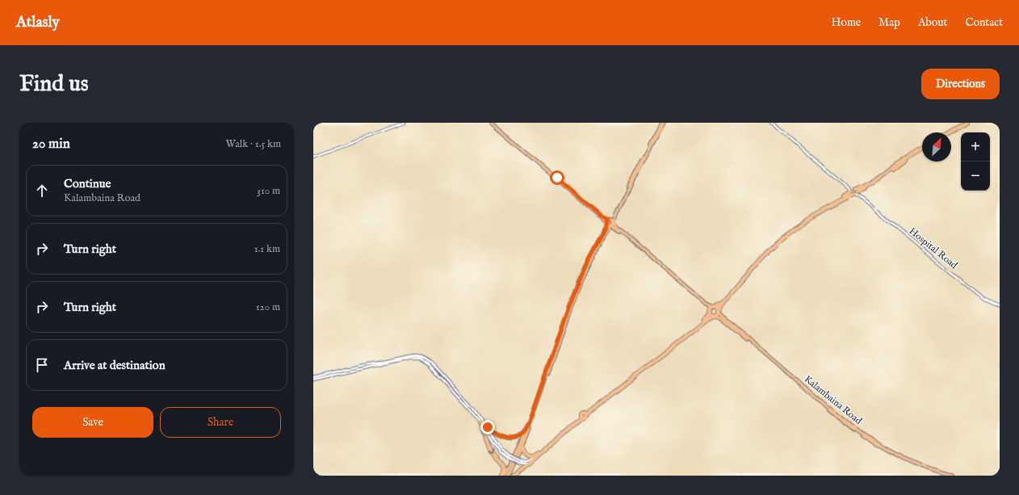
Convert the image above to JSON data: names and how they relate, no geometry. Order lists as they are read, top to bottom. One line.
{"streets":{"main road":["Kalambaina Road"],"street":["Hospital Road"]},"north":"top right","page":{"header":"Atlasly","nav":["Home","Map","About","Contact"],"buttons":["Directions",["Save","Share"]],"title":"Find us","heading":["20 min","Walk · 1.5 km"],"map_buttons":["+","−"],"list":[["Continue","Kalambaina Road","310 m"],["Turn right","1.1 km"],["Turn right","120 m"],"Arrive at destination"]}}
